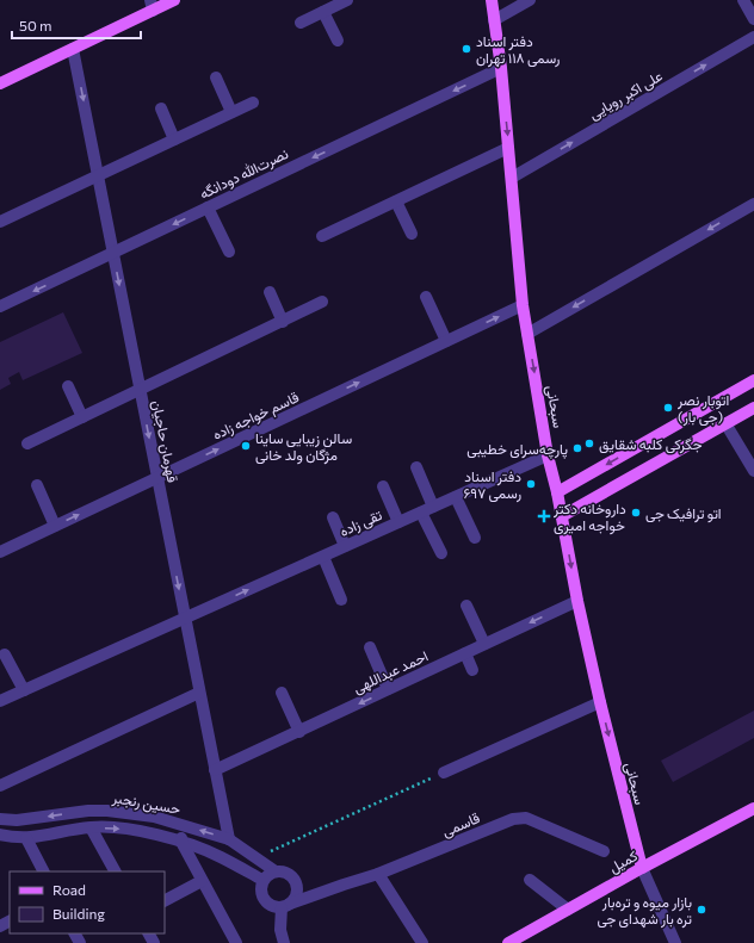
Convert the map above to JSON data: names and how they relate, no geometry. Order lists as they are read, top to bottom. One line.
{"streets":{"main road":["سبحانی","کمیل"],"street":["علی اکبر رویایی","نصرت‌الله دودانگه","قاسم خواجه زاده","قهرمان حاجیان","تقی زاده","احمد عبداللهی","حسین رنجبر","قاسمی"]},"crossings":[["علی اکبر رویایی","سبحانی"],["نصرت‌الله دودانگه","سبحانی"],["نصرت‌الله دودانگه","قهرمان حاجیان"],["سبحانی","قاسم خواجه زاده"],["سبحانی","تقی زاده"],["سبحانی","احمد عبداللهی"],["سبحانی","کمیل"],["قاسم خواجه زاده","قهرمان حاجیان"],["قهرمان حاجیان","تقی زاده"],["قهرمان حاجیان","احمد عبداللهی"],["قهرمان حاجیان","حسین رنجبر"],["حسین رنجبر","قاسمی"]],"one_way":["علی اکبر رویایی","سبحانی","قهرمان حاجیان"],"places":{"other":["دفتر اسناد رسمی ۱۱۸ تهران","اتوبار نصر (جی بار)","جگرکی کلبه شقایق","سالن زیبایی ساینا مژگان ولد خانی","پارچه‌سرای خطیبی","دفتر اسناد رسمی ۶۹۷","اتو ترافیک جی","بازار میوه و تره‌بار تره بار شهدای جی"],"health":["داروخانه دکتر خواجه امیری"]},"legend":["Road","Building"],"scale_bar":"50 m"}
